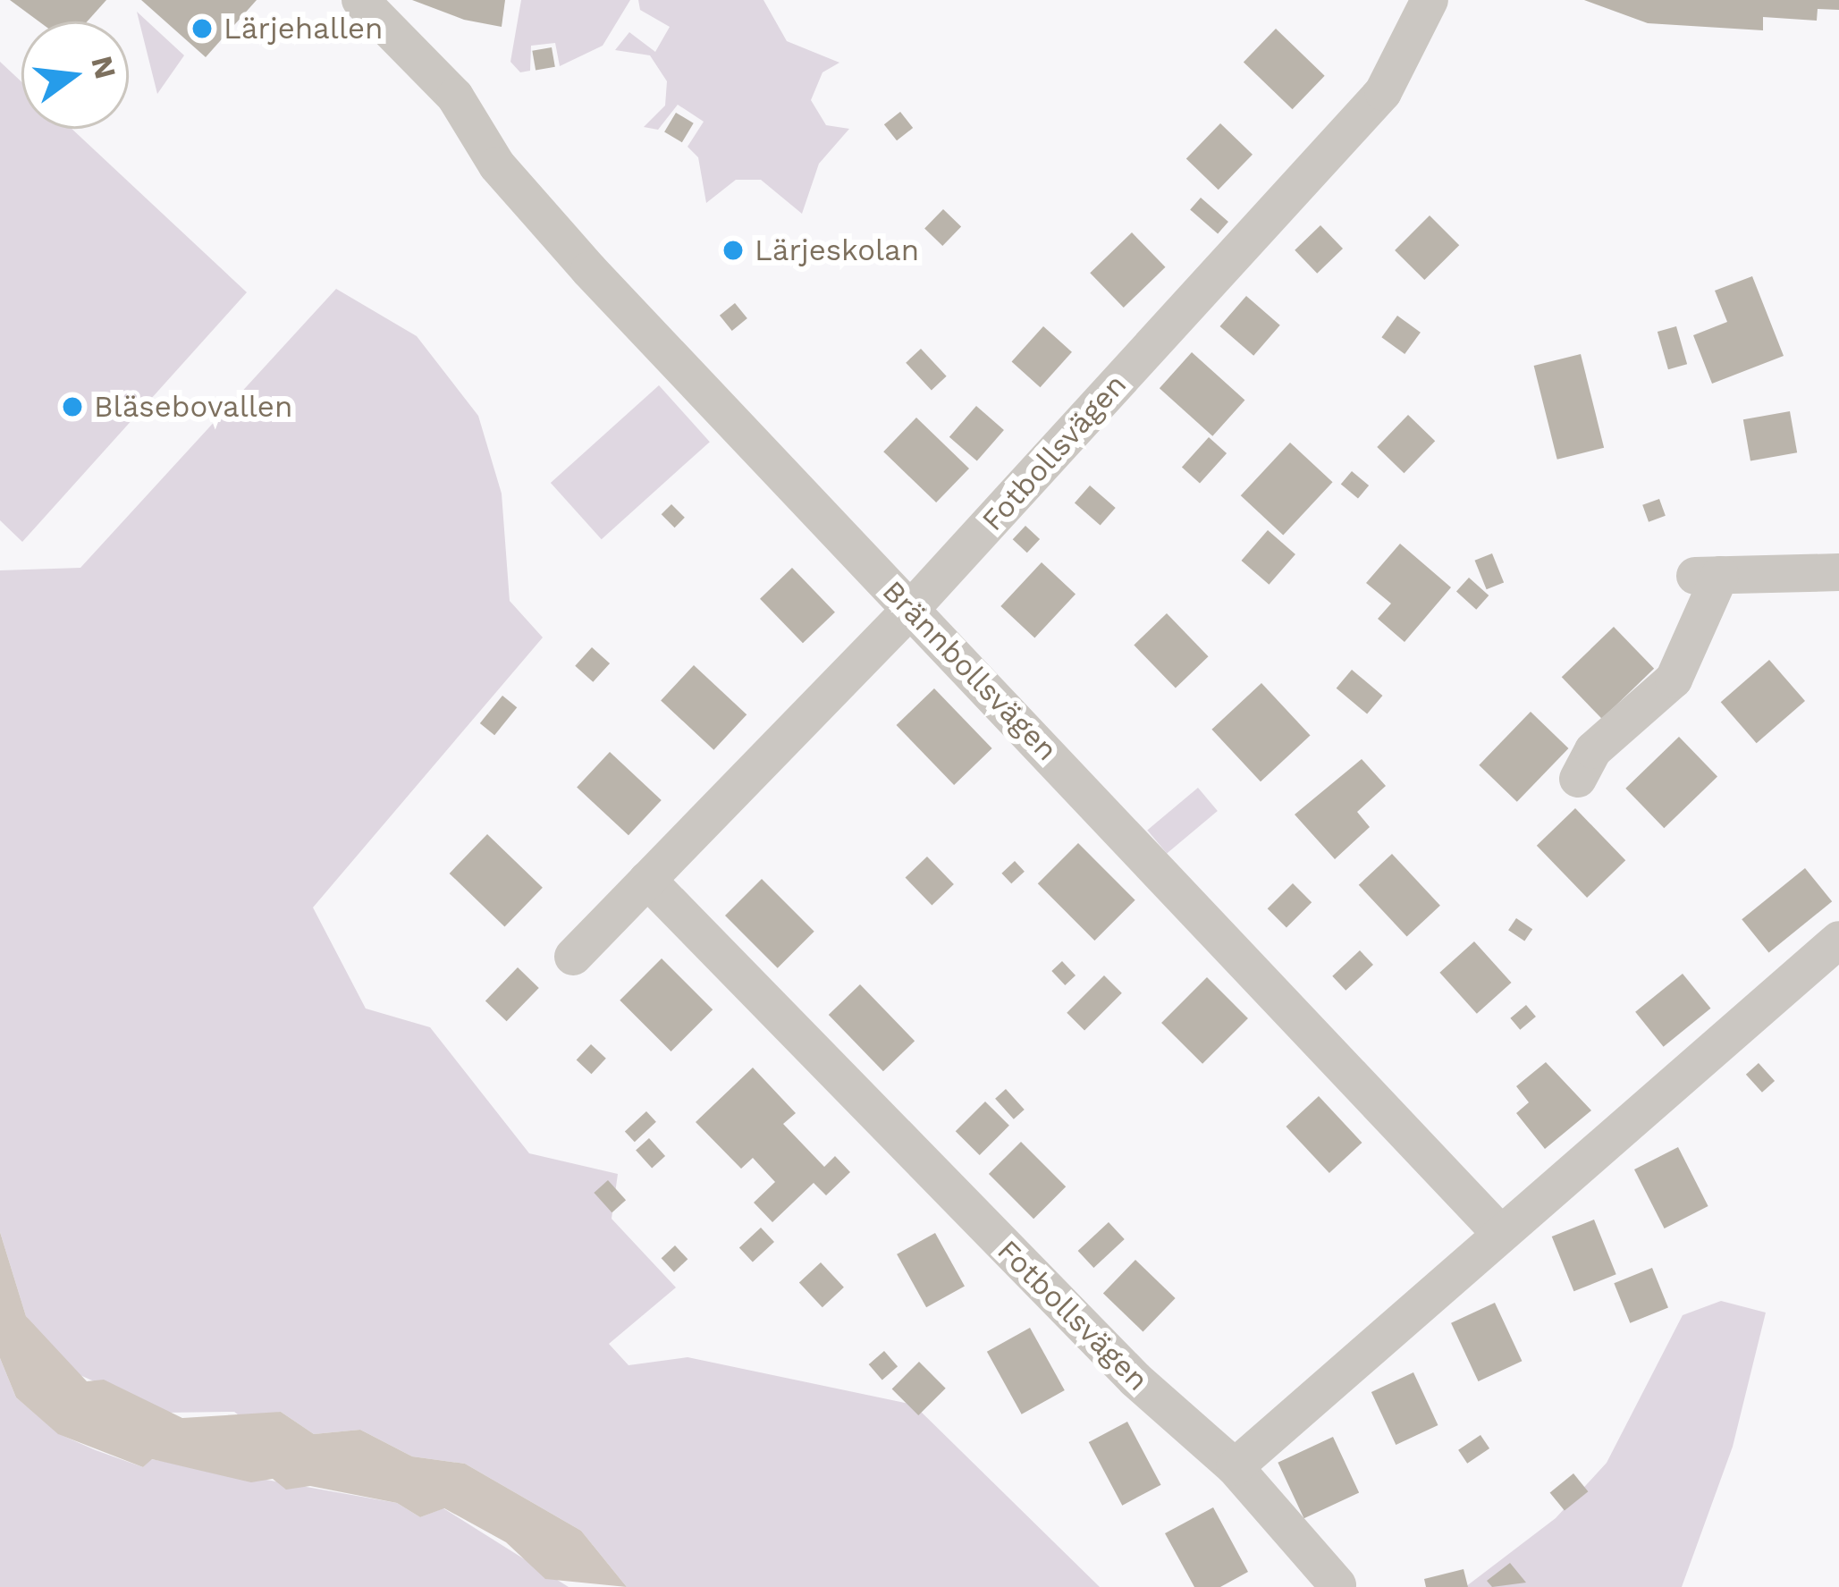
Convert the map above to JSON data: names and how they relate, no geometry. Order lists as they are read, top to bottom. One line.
{"streets":{"street":["Fotbollsvägen","Brännbollsvägen"]},"crossings":[["Fotbollsvägen","Brännbollsvägen"]],"places":["Lärjehallen","Lärjeskolan","Bläsebovallen"],"north":"right"}
